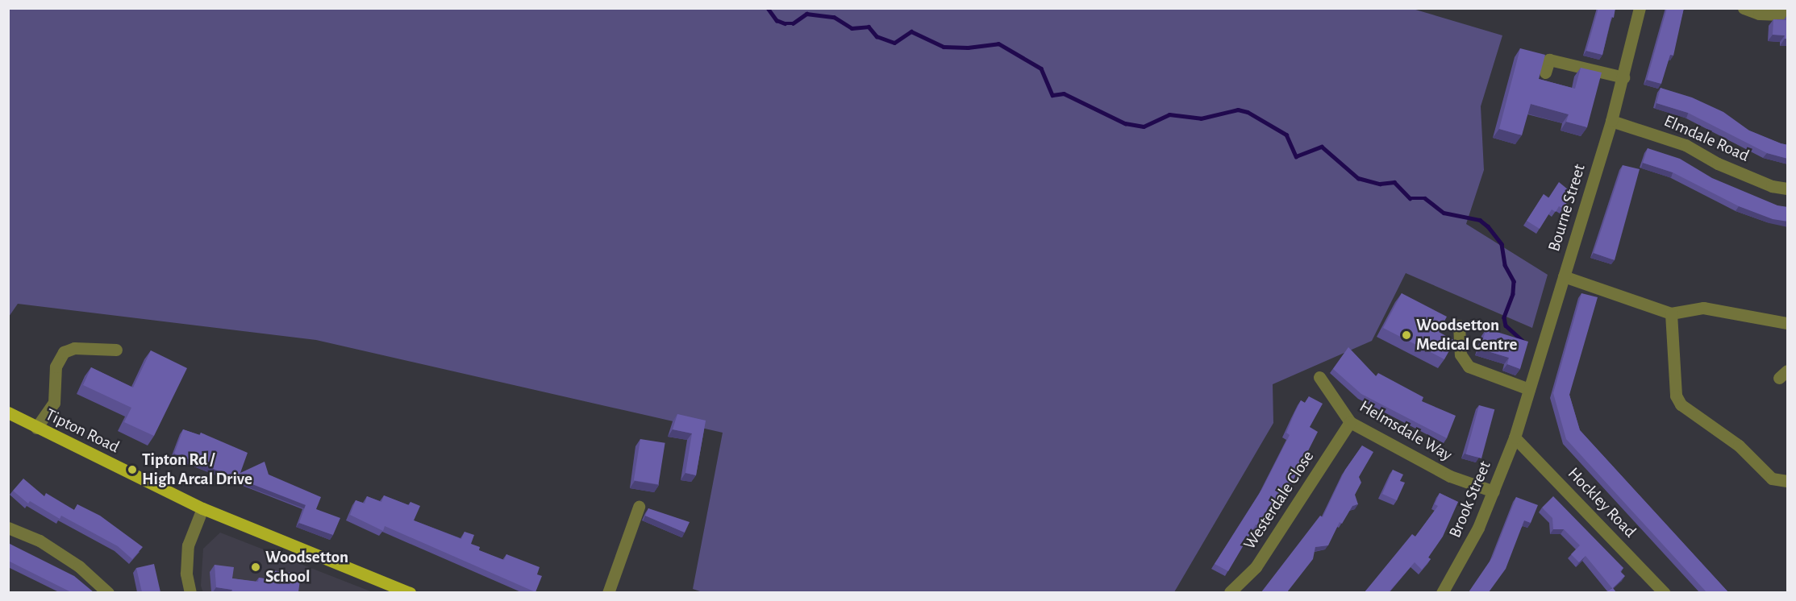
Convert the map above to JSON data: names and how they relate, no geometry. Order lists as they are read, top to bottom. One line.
{"streets":{"main road":["Tipton Road"],"street":["Elmdale Road","Bourne Street","Helmsdale Way","Brook Street","Westerdale Close","Hockley Road"]},"crossings":[["Elmdale Road","Bourne Street"],["Bourne Street","Brook Street"],["Helmsdale Way","Brook Street"],["Helmsdale Way","Westerdale Close"],["Brook Street","Hockley Road"]],"places":["Woodsetton Medical Centre","Tipton Rd / High Arcal Drive","Woodsetton School"]}
